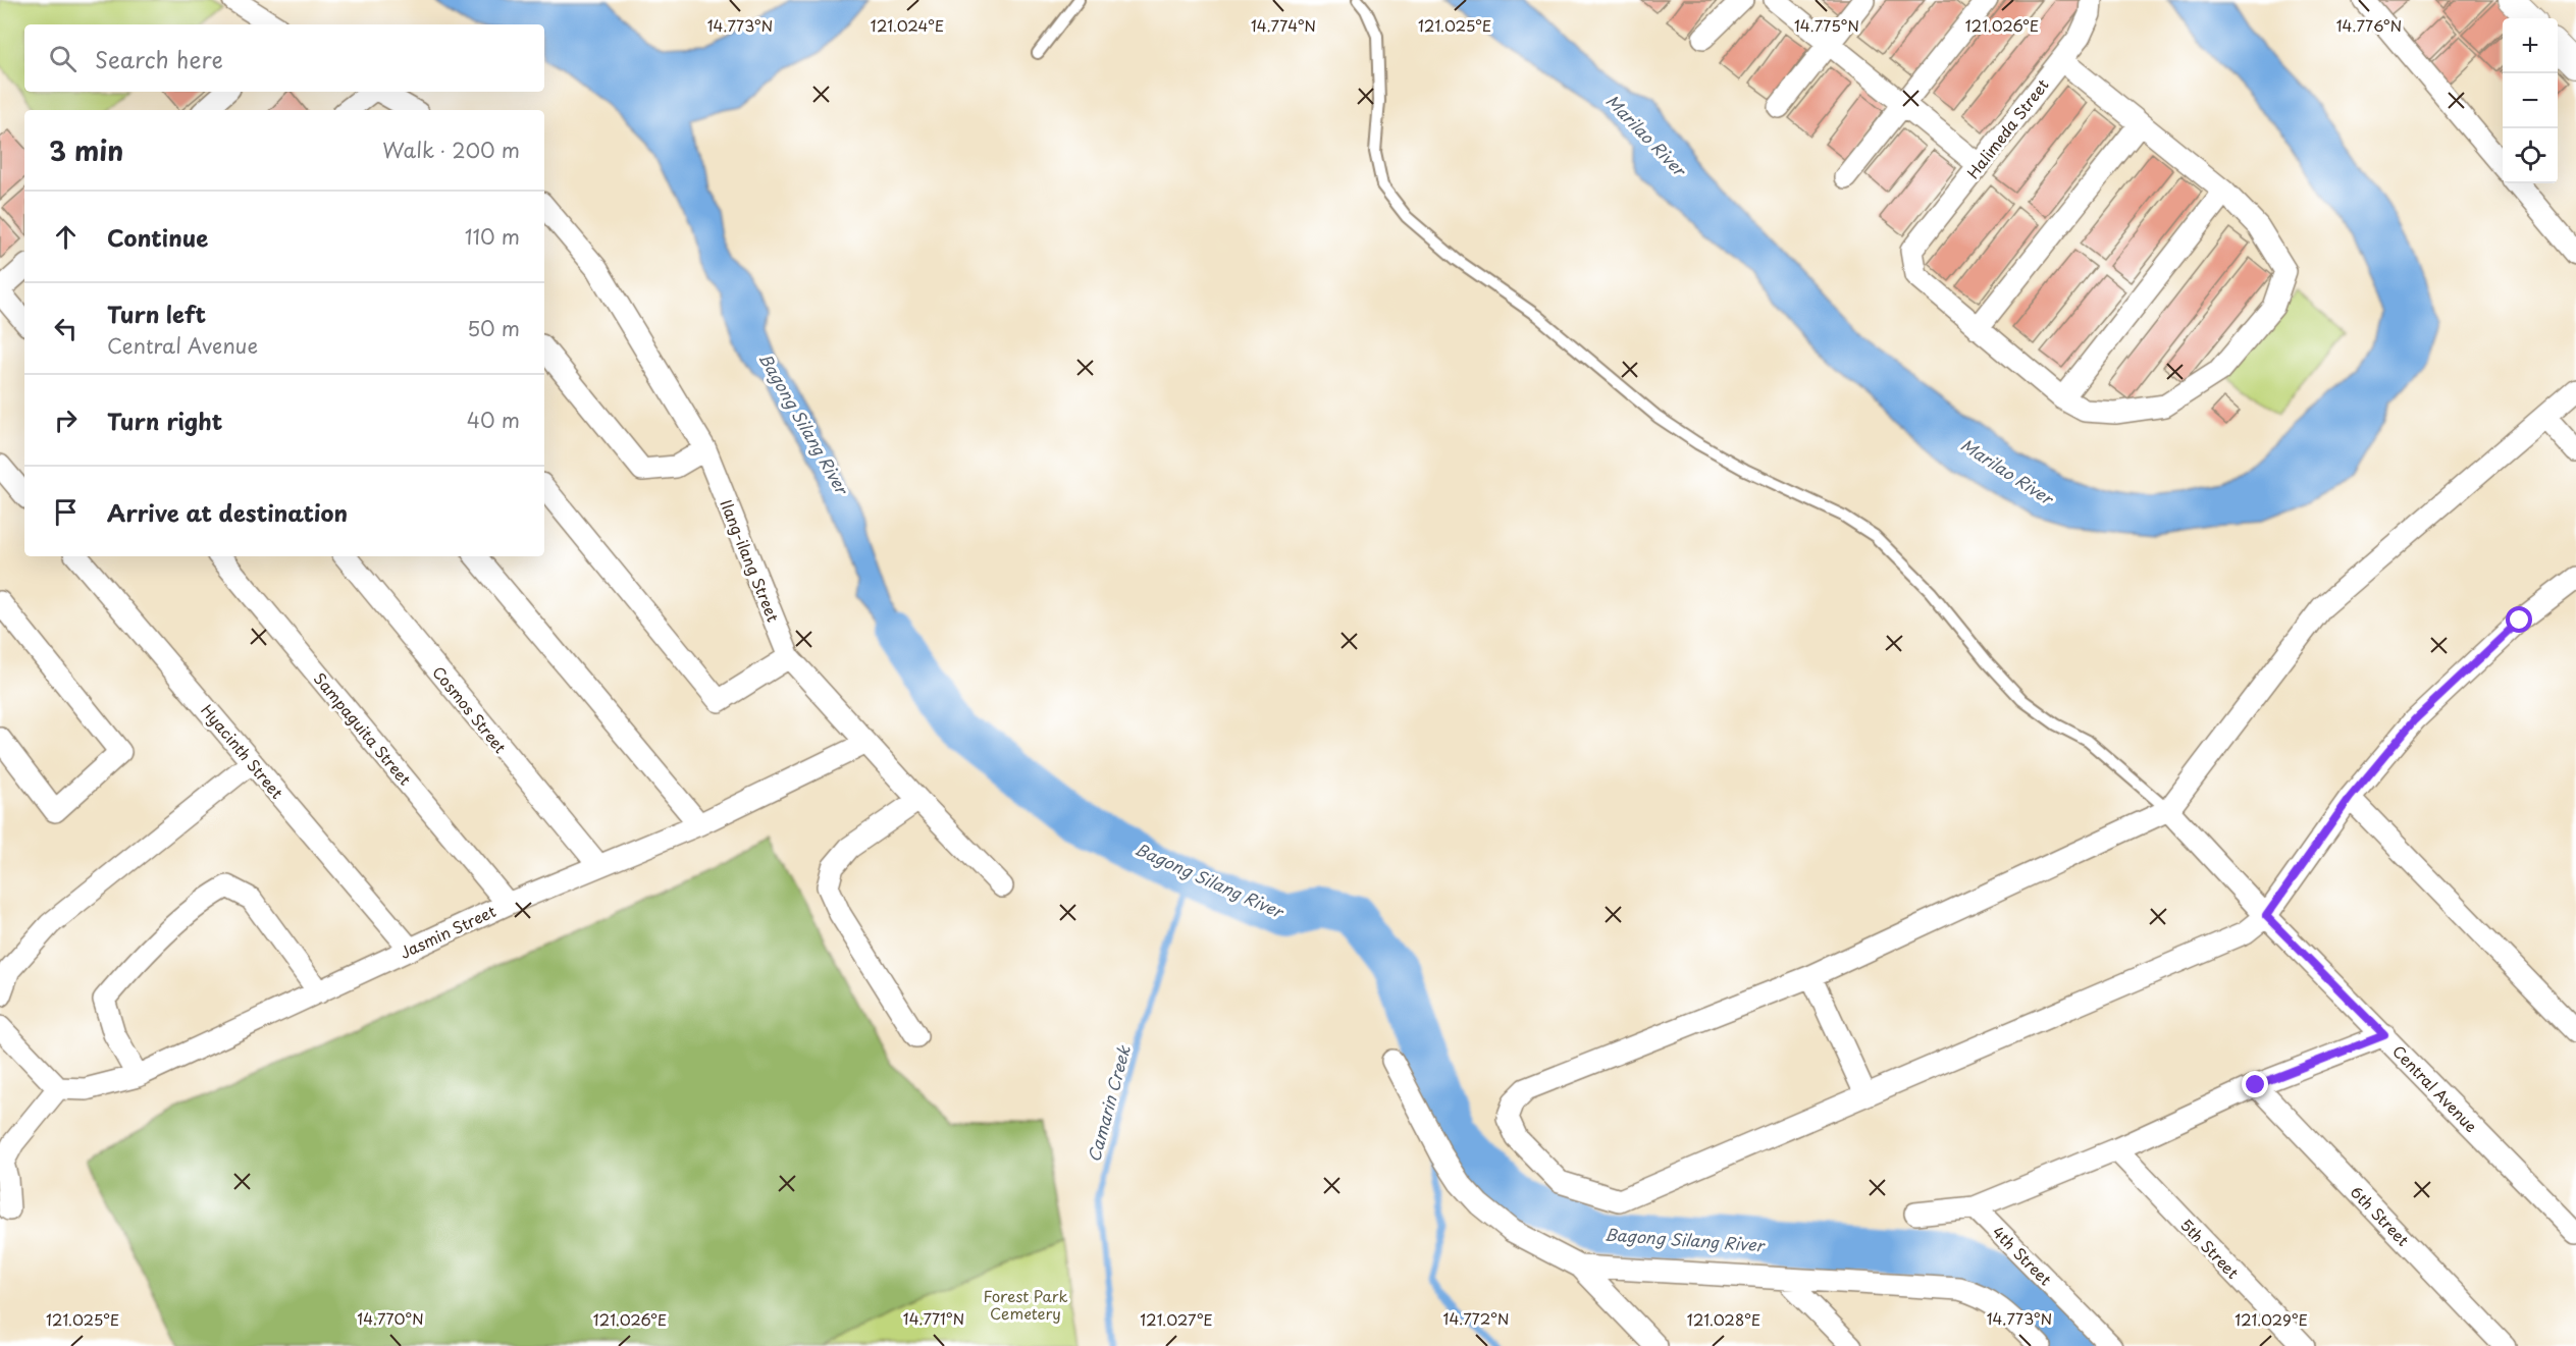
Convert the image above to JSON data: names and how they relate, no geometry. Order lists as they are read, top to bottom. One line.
{"streets":{"street":["Halimeda Street","Ilang-ilang Street","Cosmos Street","Sampaguita Street","Hyacinth Street","Jasmin Street","Central Avenue","6th Street","5th Street","4th Street"]},"crossings":[["Ilang-ilang Street","Jasmin Street"],["Cosmos Street","Jasmin Street"],["Sampaguita Street","Jasmin Street"],["Hyacinth Street","Jasmin Street"]],"water":["Marilao River","Bagong Silang River","Camarin Creek"],"parks":["Forest Park Cemetery"],"page":{"map_buttons":["+","−"],"search":"Search here","heading":["3 min","Walk · 200 m"],"list":[["Continue","110 m"],["Turn left","Central Avenue","50 m"],["Turn right","40 m"],"Arrive at destination"]},"coordinates":["121.024°E","121.025°E","121.026°E","14.773°N","14.774°N","14.775°N","14.776°N","14.770°N","14.771°N","14.772°N","121.027°E","121.028°E","121.029°E"]}
